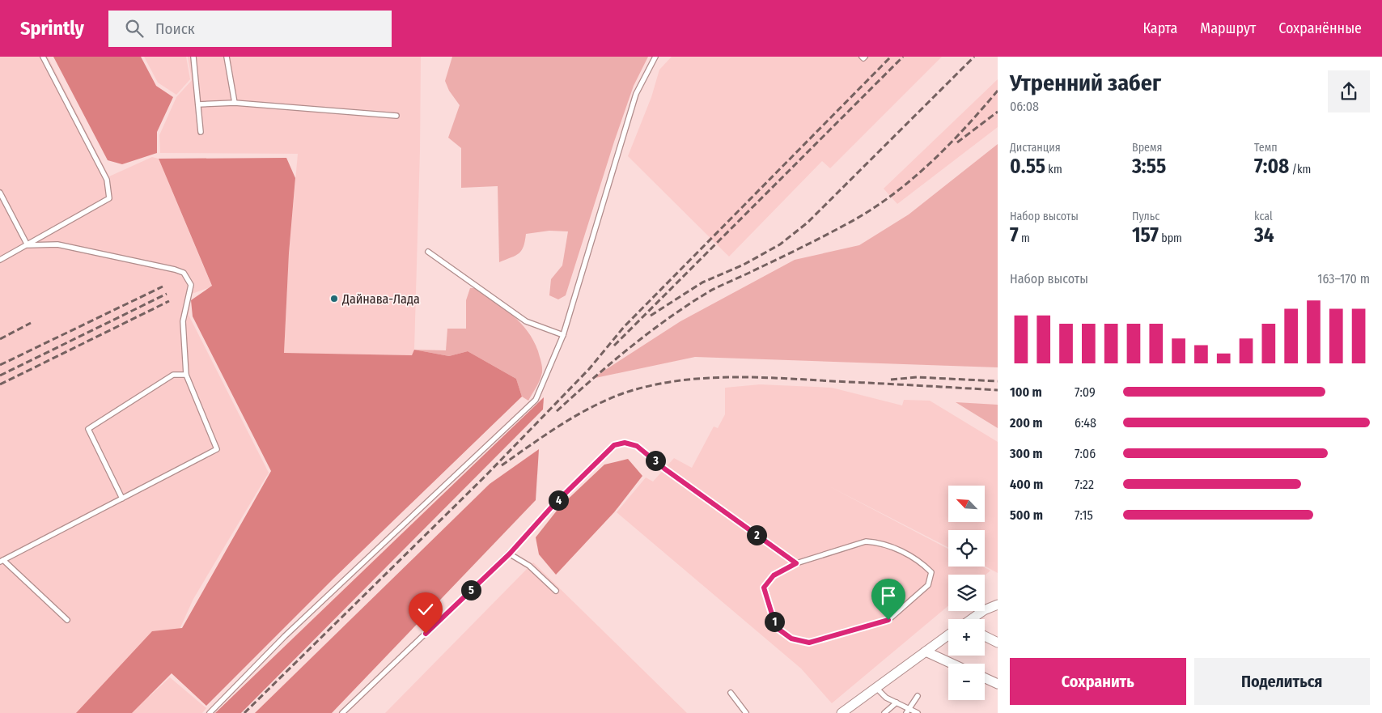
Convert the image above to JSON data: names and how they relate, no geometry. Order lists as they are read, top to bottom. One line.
{"places":["Дайнава-Лада"],"north":"top left","page":{"header":"Sprintly","search":"Поиск","nav":["Карта","Маршрут","Сохранённые"],"heading":["Утренний забег","06:08"],"stats":[["Дистанция","0.55 km"],["Время","3:55"],["Темп","7:08 /km"],["Набор высоты","7 m"],["Пульс","157 bpm"],["kcal","34"]],"chart":["Набор высоты","163–170 m"],"list":[{"name":"100 m","note":"7:09"},{"name":"200 m","note":"6:48"},{"name":"300 m","note":"7:06"},{"name":"400 m","note":"7:22"},{"name":"500 m","note":"7:15"}],"pins":["3","4","2","5","1"],"map_buttons":["+","−"],"buttons":["Сохранить","Поделиться"]}}
